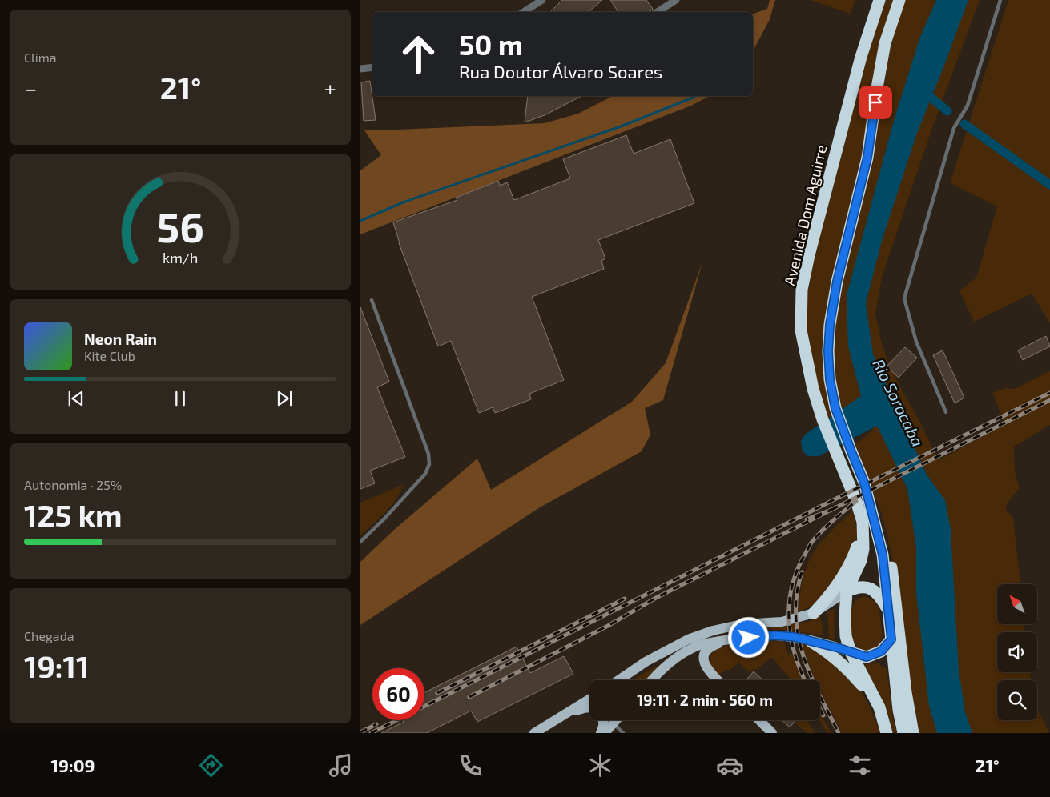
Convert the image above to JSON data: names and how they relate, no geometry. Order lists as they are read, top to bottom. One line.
{"streets":{"highway":["Avenida Dom Aguirre"]},"water":["Rio Sorocaba"],"north":"top left","page":{"tile":["Clima",["Autonomia · 25%","125 km"],["Chegada","19:11"]],"turn":["50 m","Rua Doutor Álvaro Soares"],"heat":["−","21°","+"],"song":["Neon Rain","Kite Club"],"limit":"60","trip":"19:11 · 2 min · 560 m","tabs":["19:09","21°"],"gauge":["56","km/h"]}}
